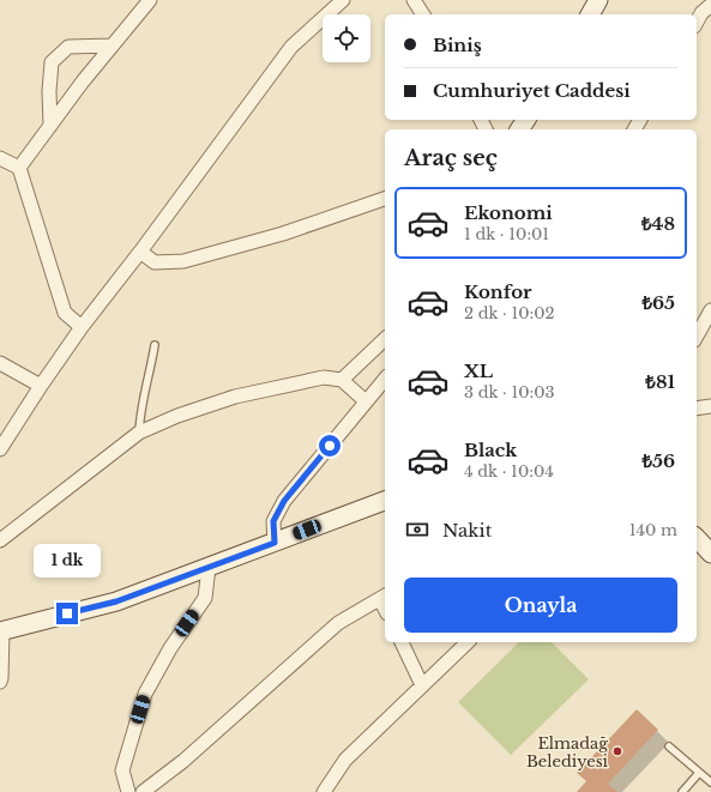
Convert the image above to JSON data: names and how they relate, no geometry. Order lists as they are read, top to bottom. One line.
{"places":["Elmadağ Belediyesi"],"page":{"banner":["Biniş","Cumhuriyet Caddesi"],"heading":"Araç seç","list":[{"name":"Ekonomi","note":"1 dk · 10:01","value":"₺48"},{"name":"Konfor","note":"2 dk · 10:02","value":"₺65"},{"name":"XL","note":"3 dk · 10:03","value":"₺81"},{"name":"Black","note":"4 dk · 10:04","value":"₺56"}],"pay":["Nakit","140 m"],"bubble":"1 dk","buttons":"Onayla"}}
